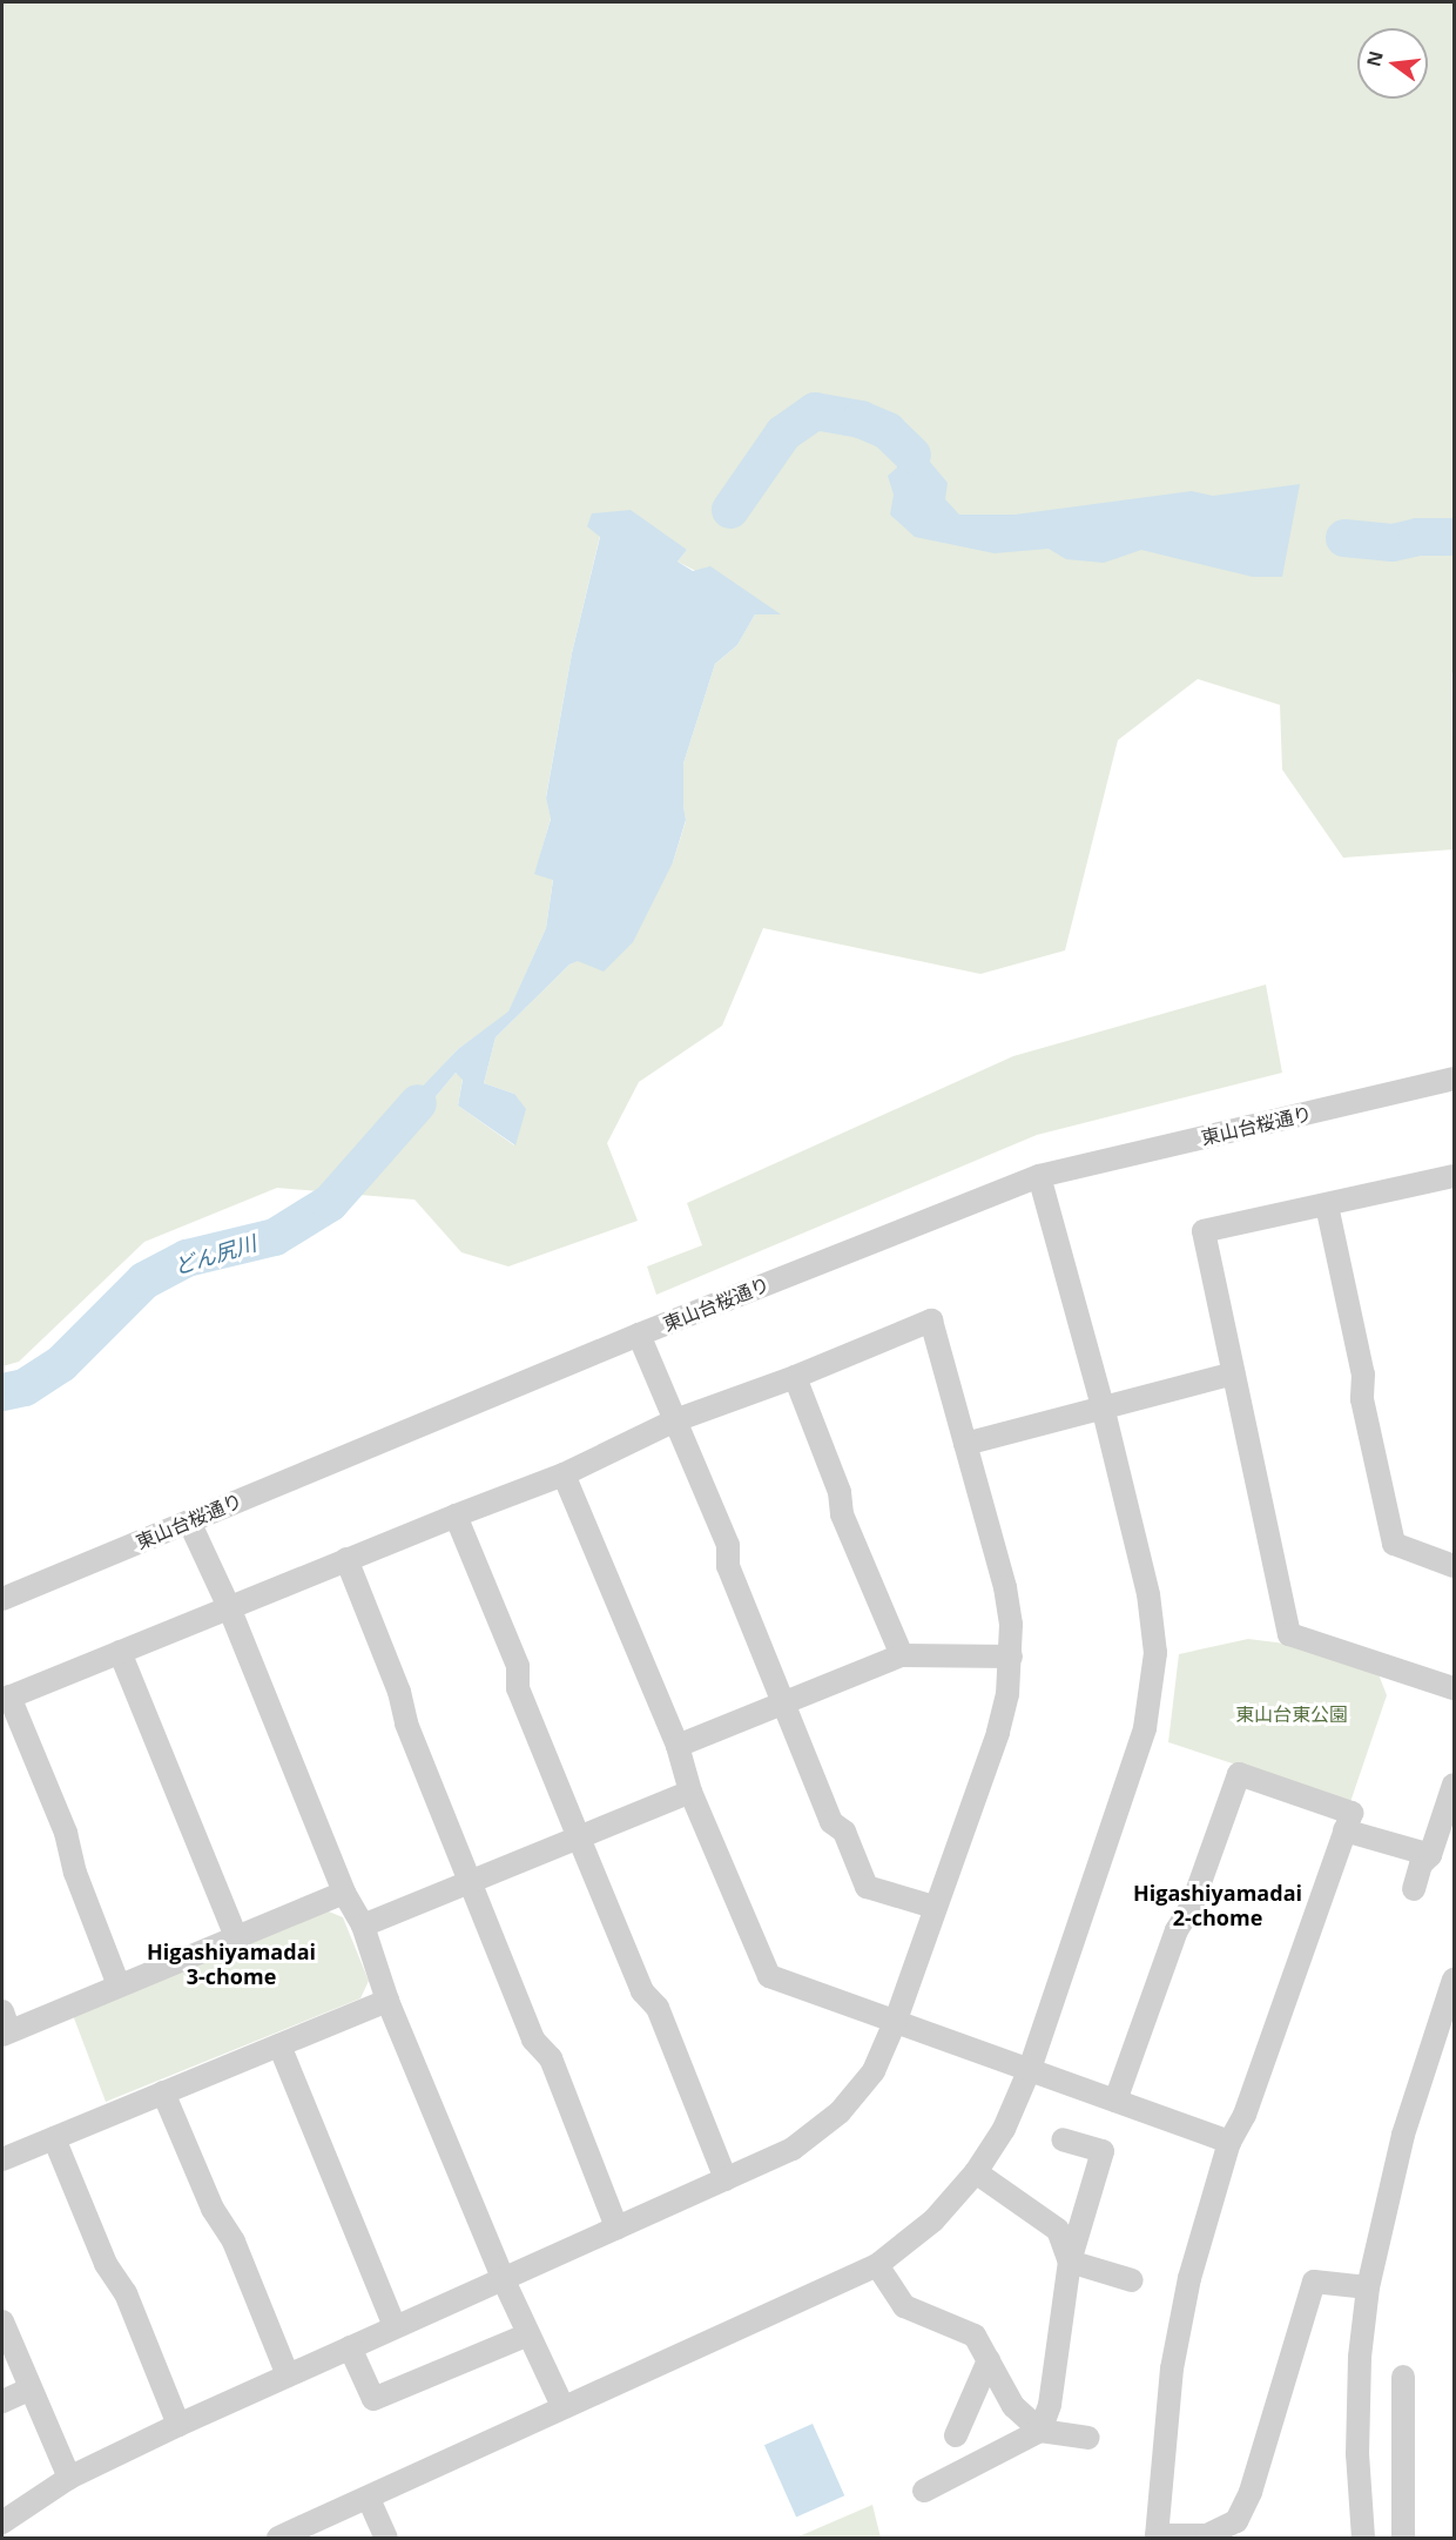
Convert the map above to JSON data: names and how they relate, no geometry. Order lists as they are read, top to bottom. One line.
{"streets":{"street":["東山台桜通り"]},"districts":["Higashiyamadai 2-chome","Higashiyamadai 3-chome"],"water":["どん尻川"],"parks":["東山台東公園"],"north":"left"}
